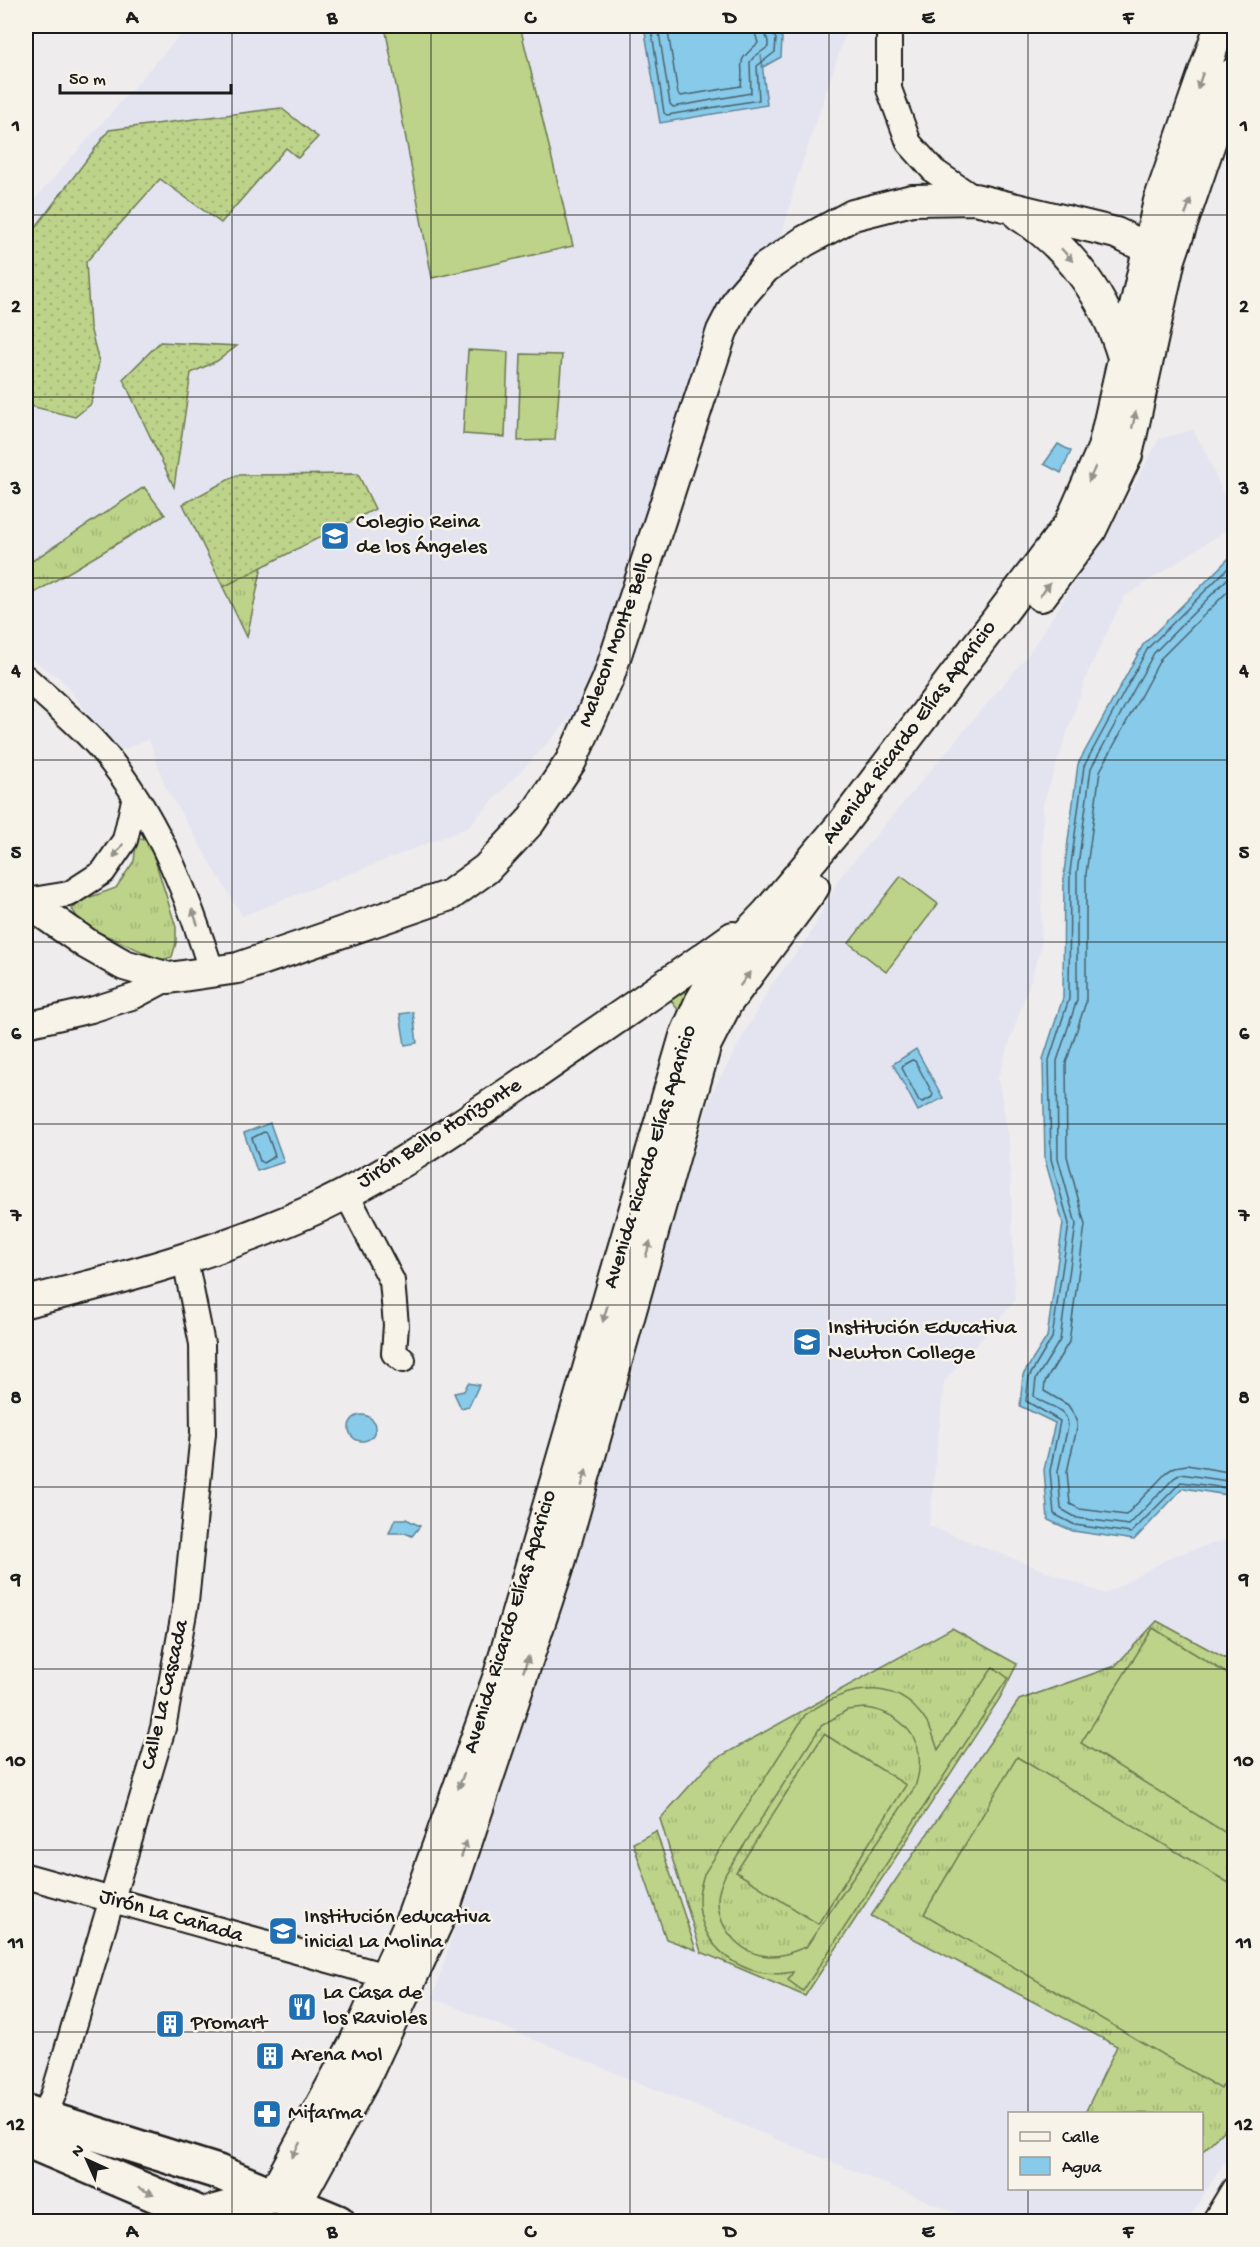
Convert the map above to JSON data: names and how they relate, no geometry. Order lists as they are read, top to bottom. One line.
{"streets":{"street":["Malecon Monte Bello","Avenida Ricardo Elías Aparicio","Jirón Bello Horizonte","Calle La Cascada","Jirón La Cañada"]},"crossings":[["Malecon Monte Bello","Avenida Ricardo Elías Aparicio"],["Avenida Ricardo Elías Aparicio","Jirón Bello Horizonte"],["Avenida Ricardo Elías Aparicio","Jirón La Cañada"],["Jirón Bello Horizonte","Calle La Cascada"],["Calle La Cascada","Jirón La Cañada"]],"places":{"school or university":["Colegio Reina de los Ángeles","Institución Educativa Newton College","Institución educativa inicial La Molina"],"restaurant":["La Casa de los Ravioles"],"building":["Promart","Arena Mol"],"pharmacy":["Mifarma"]},"legend":["Calle","Agua"],"scale_bar":"50 m","north":"top left","grid":{"columns":["A","B","C","D","E","F"],"rows":["1","2","3","4","5","6","7","8","9","10","11","12"]}}
